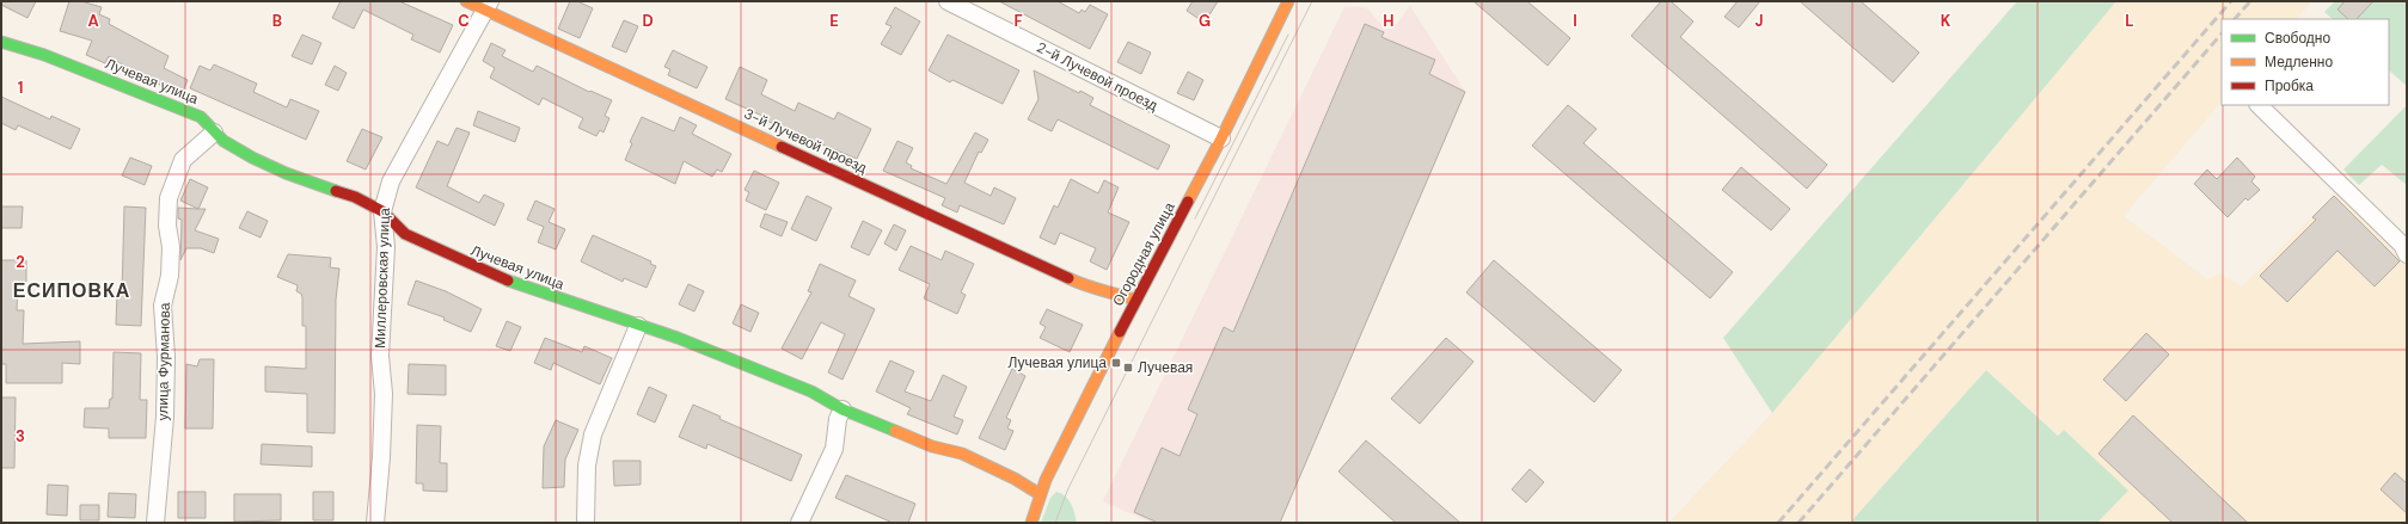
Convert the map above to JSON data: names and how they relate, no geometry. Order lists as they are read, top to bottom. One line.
{"streets":{"street":["2-й Лучевой проезд","Лучевая улица","3-й Лучевой проезд","Огородная улица","Миллеровская улица","улица Фурманова"]},"crossings":[["2-й Лучевой проезд","Огородная улица"],["Лучевая улица","Огородная улица"],["Лучевая улица","Миллеровская улица"],["Лучевая улица","улица Фурманова"],["3-й Лучевой проезд","Огородная улица"],["3-й Лучевой проезд","Миллеровская улица"]],"districts":["ЕСИПОВКА"],"places":{"transit":["Лучевая улица","Лучевая"]},"legend":["Свободно","Медленно","Пробка"],"grid":{"columns":["A","B","C","D","E","F","G","H","I","J","K","L"],"rows":["1","2","3"]}}
